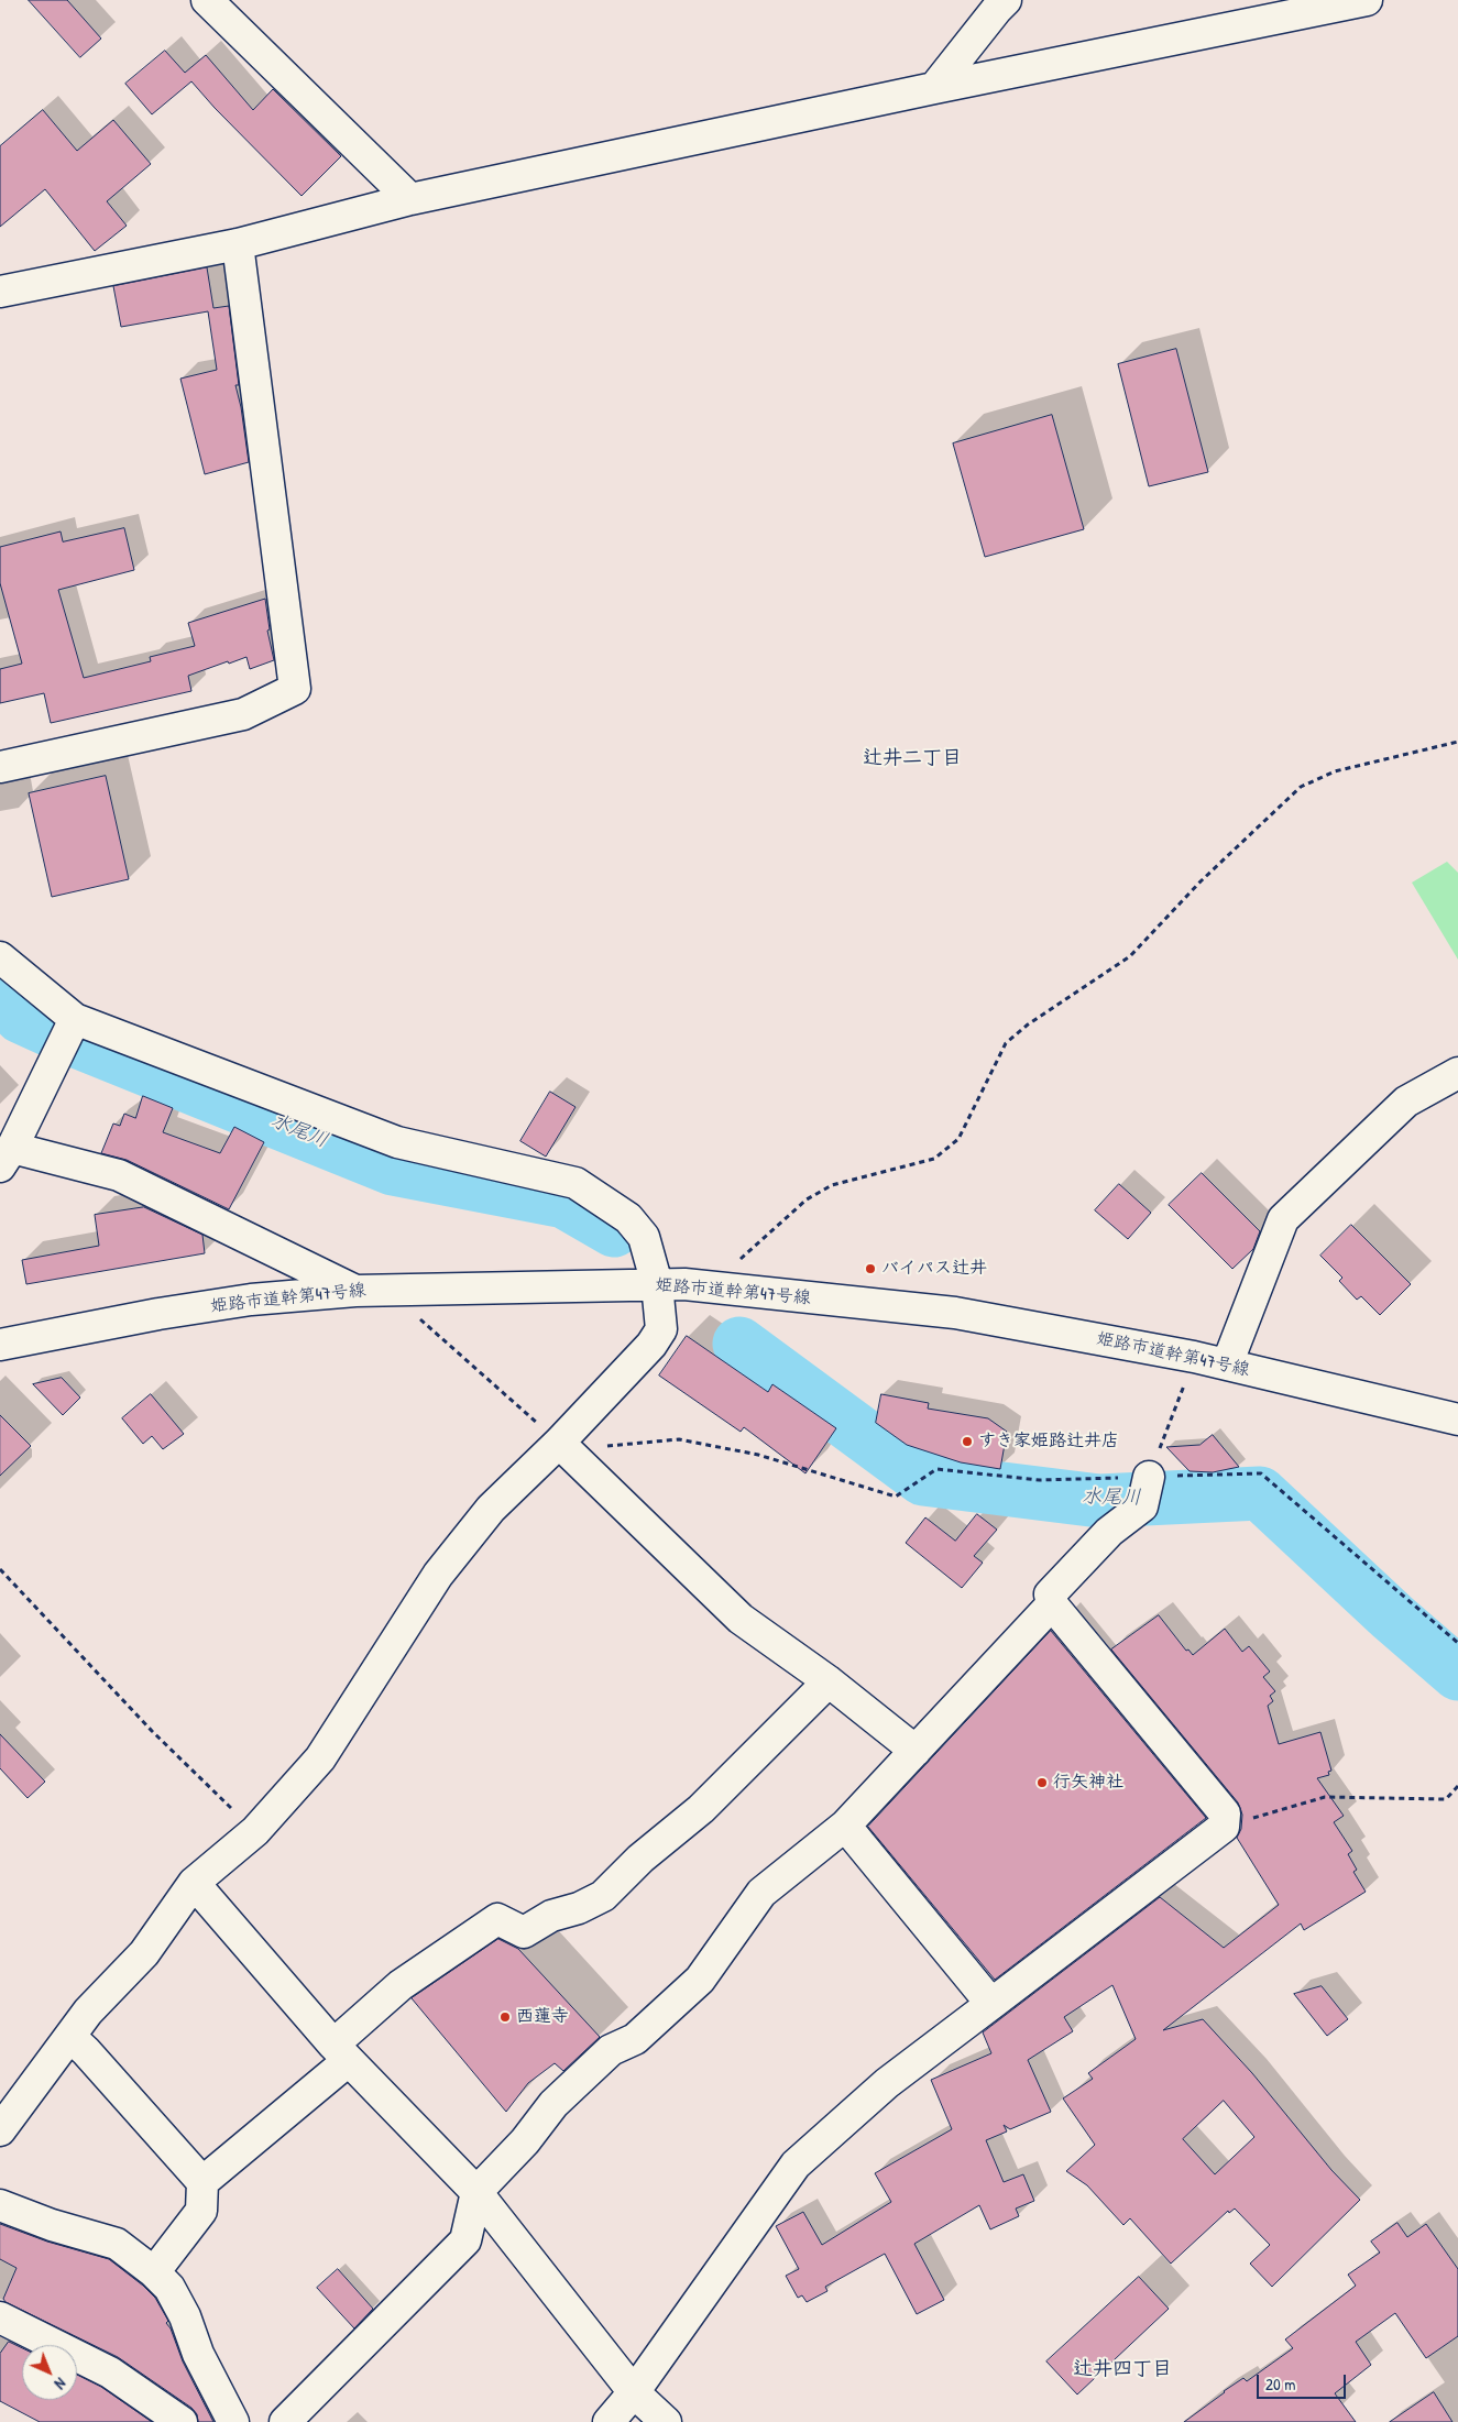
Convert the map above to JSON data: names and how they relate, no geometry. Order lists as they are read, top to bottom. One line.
{"streets":{"street":["姫路市道幹第47号線"]},"districts":["辻井二丁目","辻井四丁目"],"water":["水尾川"],"places":["バイパス辻井","すき家姫路辻井店","行矢神社","西蓮寺"],"scale_bar":"20 m","north":"bottom right"}
